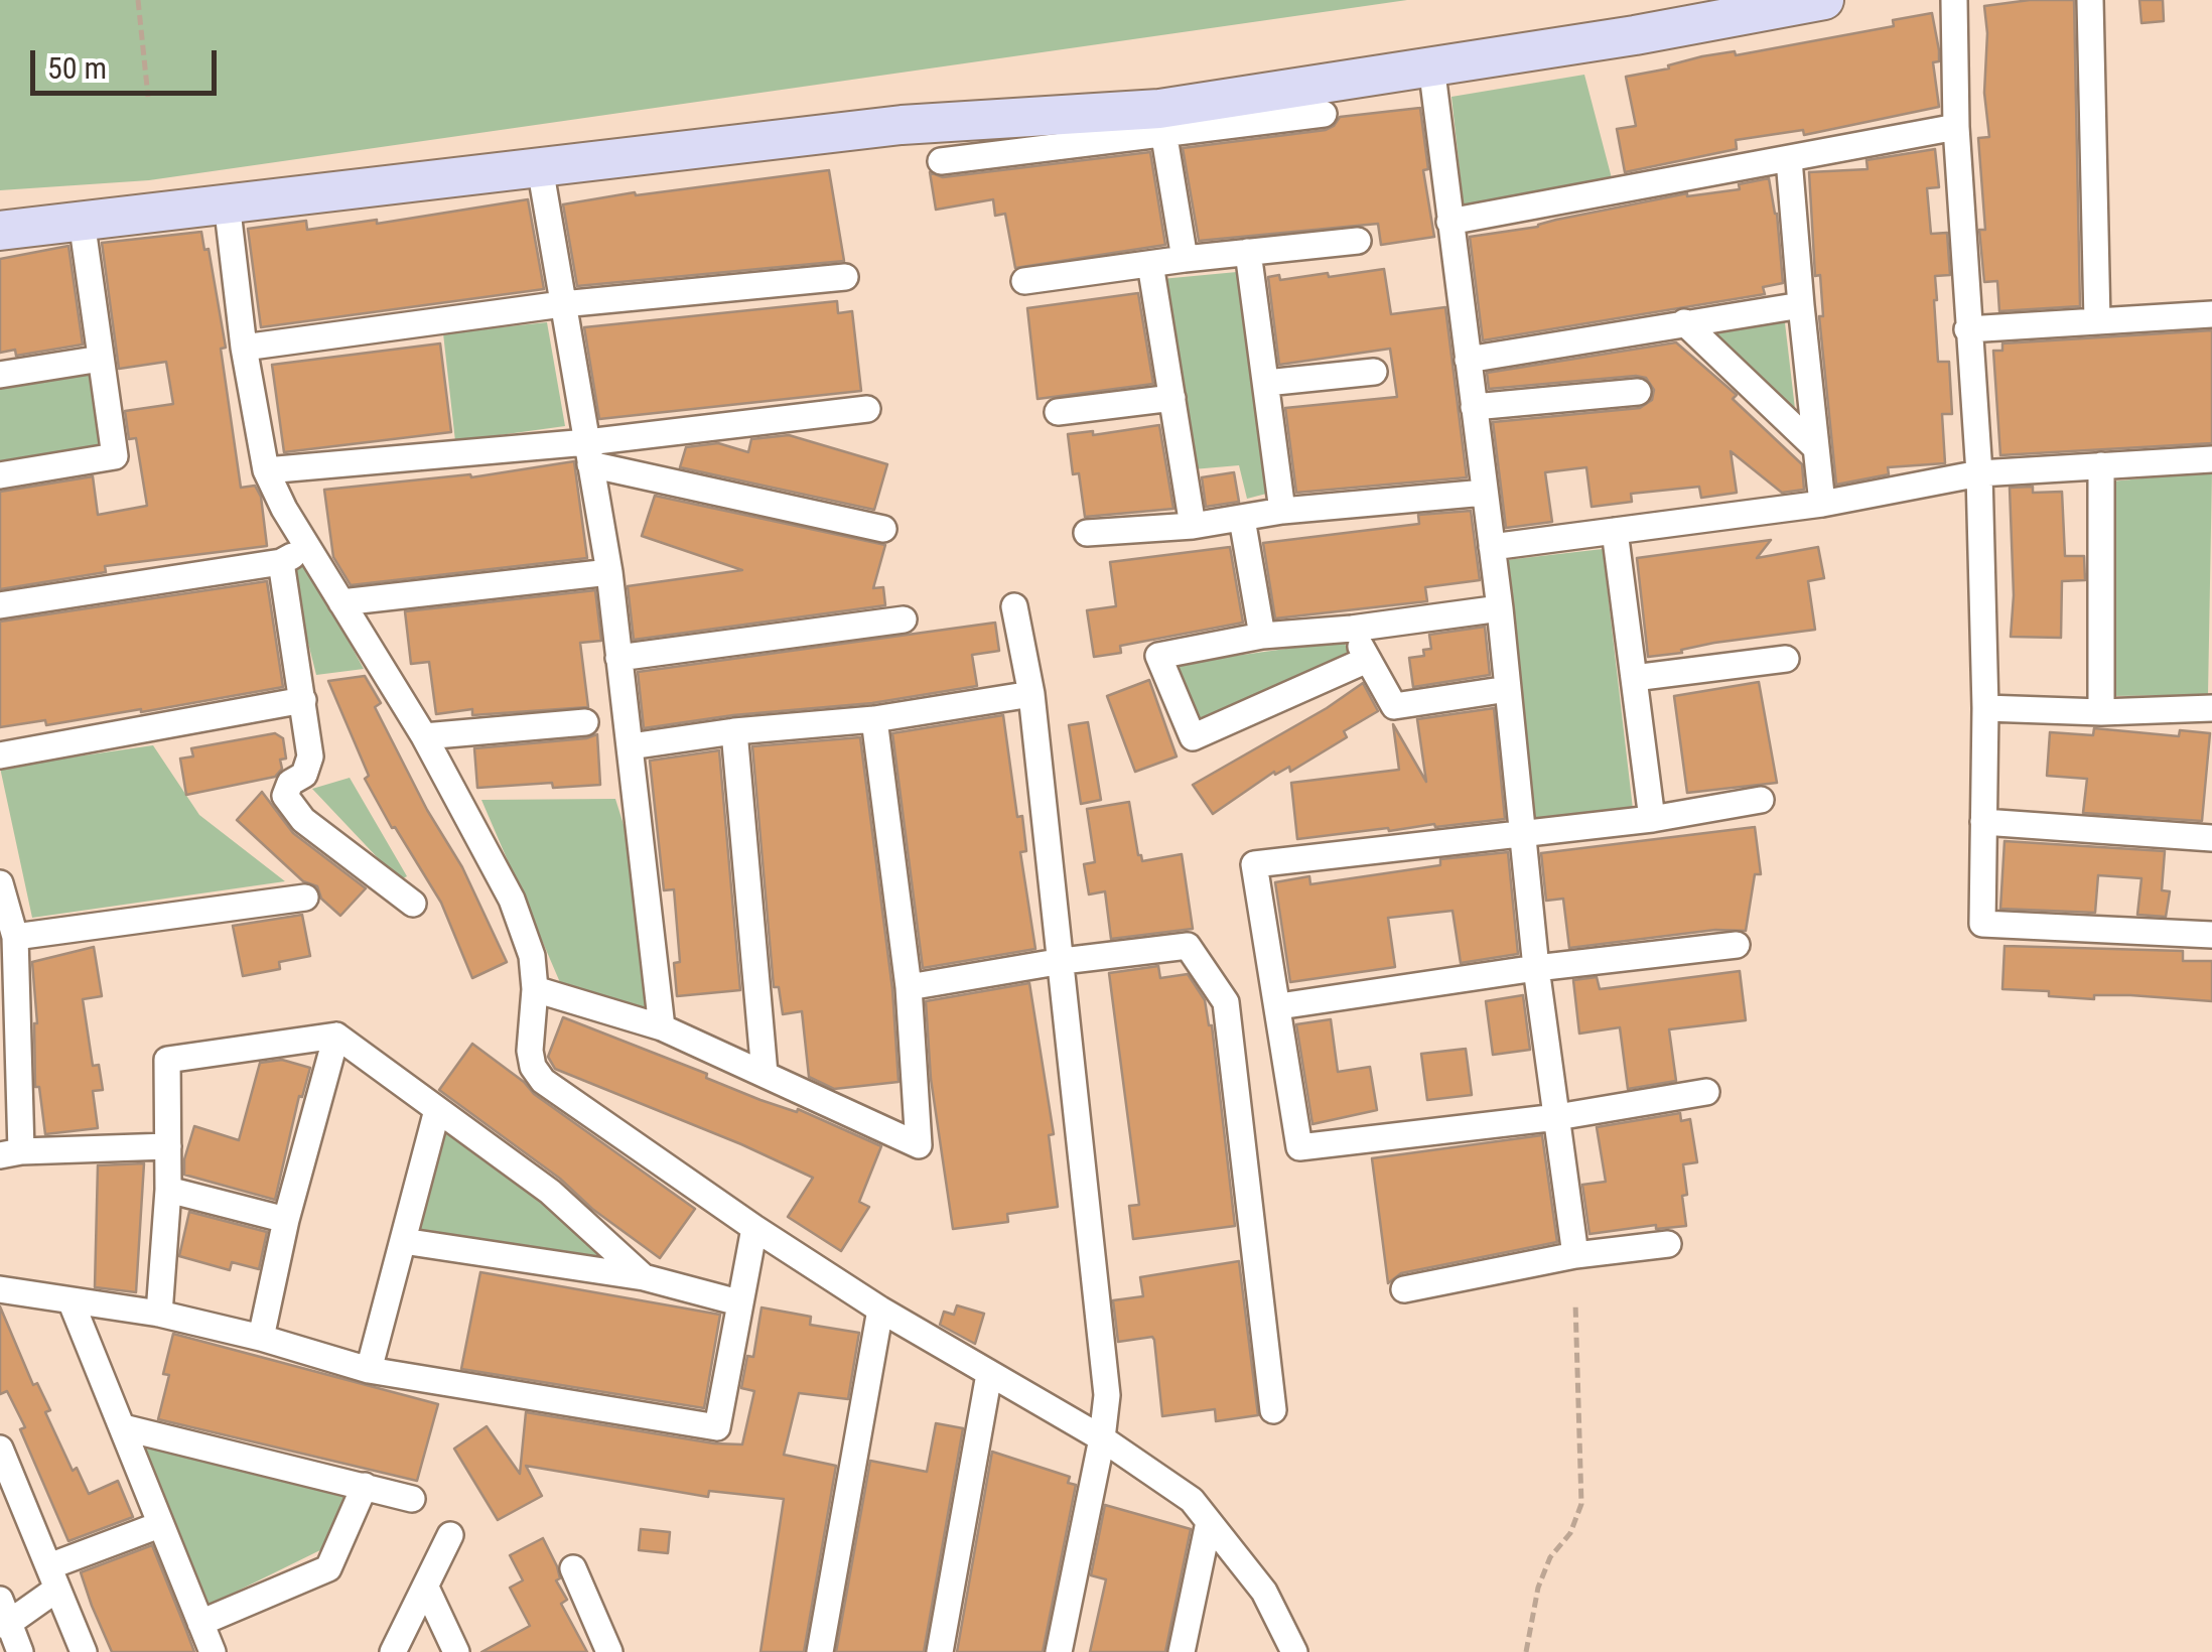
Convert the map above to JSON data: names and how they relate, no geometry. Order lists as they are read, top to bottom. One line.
{"scale_bar":"50 m"}
